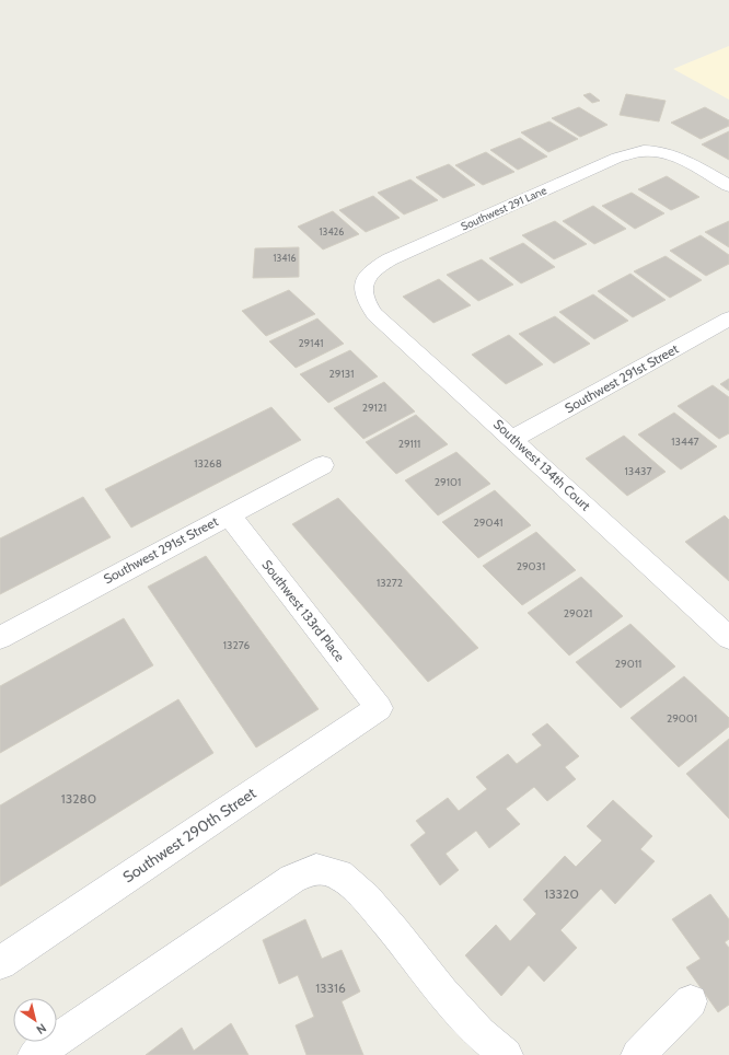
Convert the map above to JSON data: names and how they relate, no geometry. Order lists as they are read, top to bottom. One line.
{"streets":{"street":["Southwest 291 Lane","Southwest 291st Street","Southwest 134th Court","Southwest 133rd Place","Southwest 290th Street"]},"crossings":[["Southwest 291 Lane","Southwest 134th Court"],["Southwest 291st Street","Southwest 134th Court"],["Southwest 291st Street","Southwest 133rd Place"],["Southwest 133rd Place","Southwest 290th Street"]],"house_numbers":["13426","13416","29141","29131","29121","13447","29111","13268","13437","29101","29041","29031","13272","29021","13276","29011","29001","13280","13320","13316"],"north":"bottom right"}
